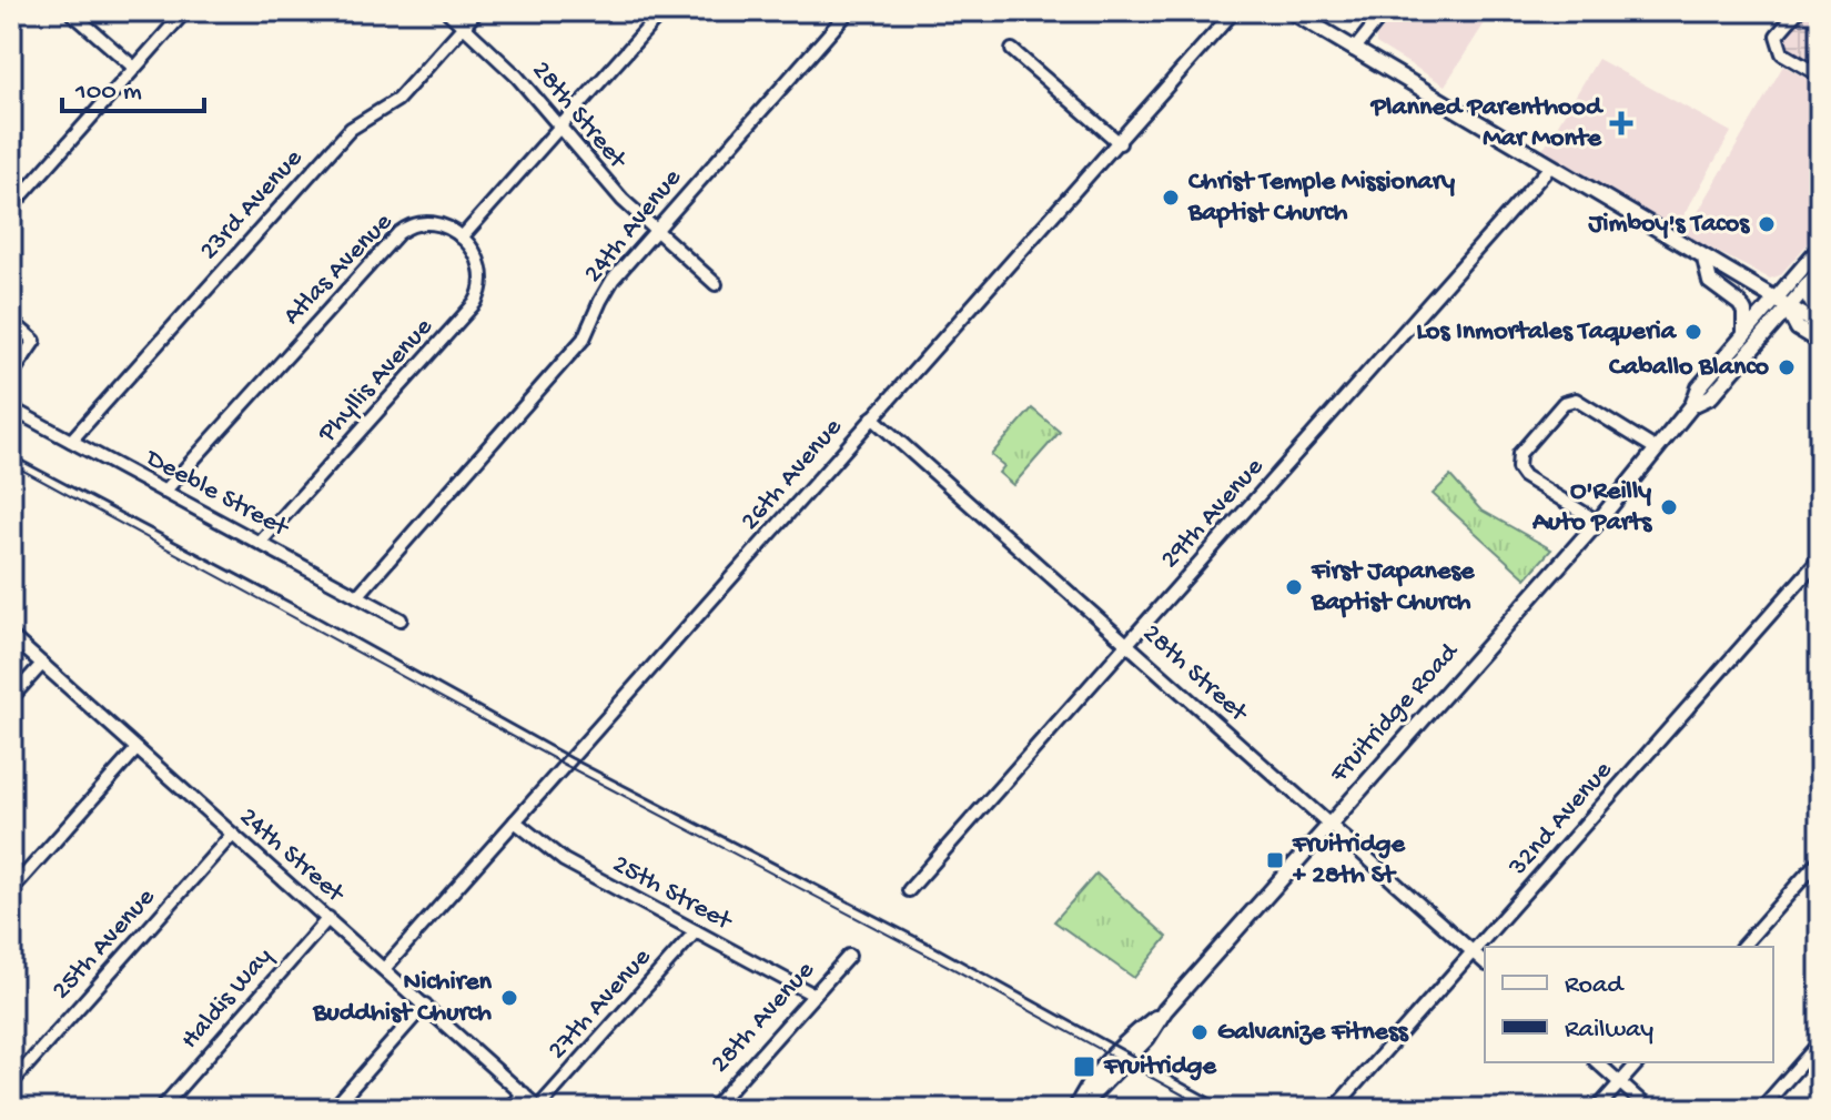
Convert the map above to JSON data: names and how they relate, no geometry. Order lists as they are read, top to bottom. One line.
{"streets":{"main road":["Fruitridge Road"],"street":["28th Street","23rd Avenue","24th Avenue","Atlas Avenue","Phyllis Avenue","26th Avenue","Deeble Street","29th Avenue","32nd Avenue","24th Street","25th Street","25th Avenue","Haldis Way","27th Avenue","28th Avenue"]},"crossings":[["28th Street","23rd Avenue"],["28th Street","24th Avenue"],["28th Street","26th Avenue"],["28th Street","29th Avenue"],["28th Street","Fruitridge Road"],["28th Street","32nd Avenue"],["23rd Avenue","Deeble Street"],["24th Avenue","Deeble Street"],["Atlas Avenue","Phyllis Avenue"],["Atlas Avenue","Deeble Street"],["Phyllis Avenue","Deeble Street"],["26th Avenue","24th Street"],["26th Avenue","25th Street"],["24th Street","25th Avenue"],["24th Street","Haldis Way"],["24th Street","27th Avenue"],["25th Street","27th Avenue"],["25th Street","28th Avenue"]],"places":{"health":["Planned Parenthood Mar Monte"],"other":["Christ Temple Missionary Baptist Church","Jimboy's Tacos","Los Inmortales Taqueria","Caballo Blanco","O'Reilly Auto Parts","First Japanese Baptist Church","Nichiren Buddhist Church","Galvanize Fitness"],"transit":["Fruitridge + 28th St","Fruitridge"]},"legend":["Road","Railway"],"scale_bar":"100 m"}
